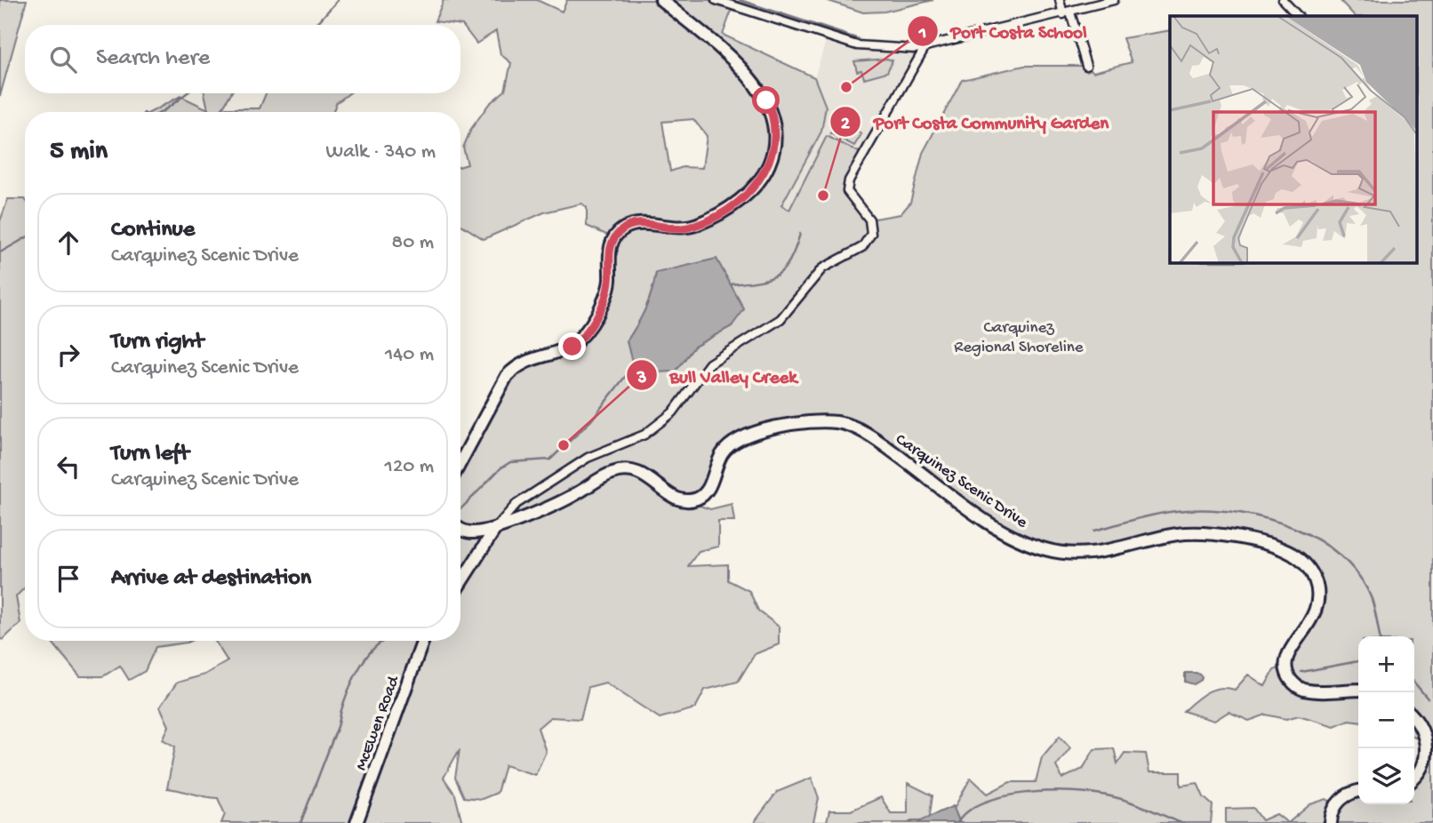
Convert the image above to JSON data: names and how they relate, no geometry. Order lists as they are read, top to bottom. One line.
{"streets":{"street":["Carquinez Scenic Drive","McEwen Road"]},"parks":["Carquinez Regional Shoreline"],"places":["Port Costa School","Port Costa Community Garden","Bull Valley Creek"],"page":{"search":"Search here","heading":["5 min","Walk · 340 m"],"list":[["Continue","Carquinez Scenic Drive","80 m"],["Turn right","Carquinez Scenic Drive","140 m"],["Turn left","Carquinez Scenic Drive","120 m"],"Arrive at destination"],"map_buttons":["+","−"]}}
